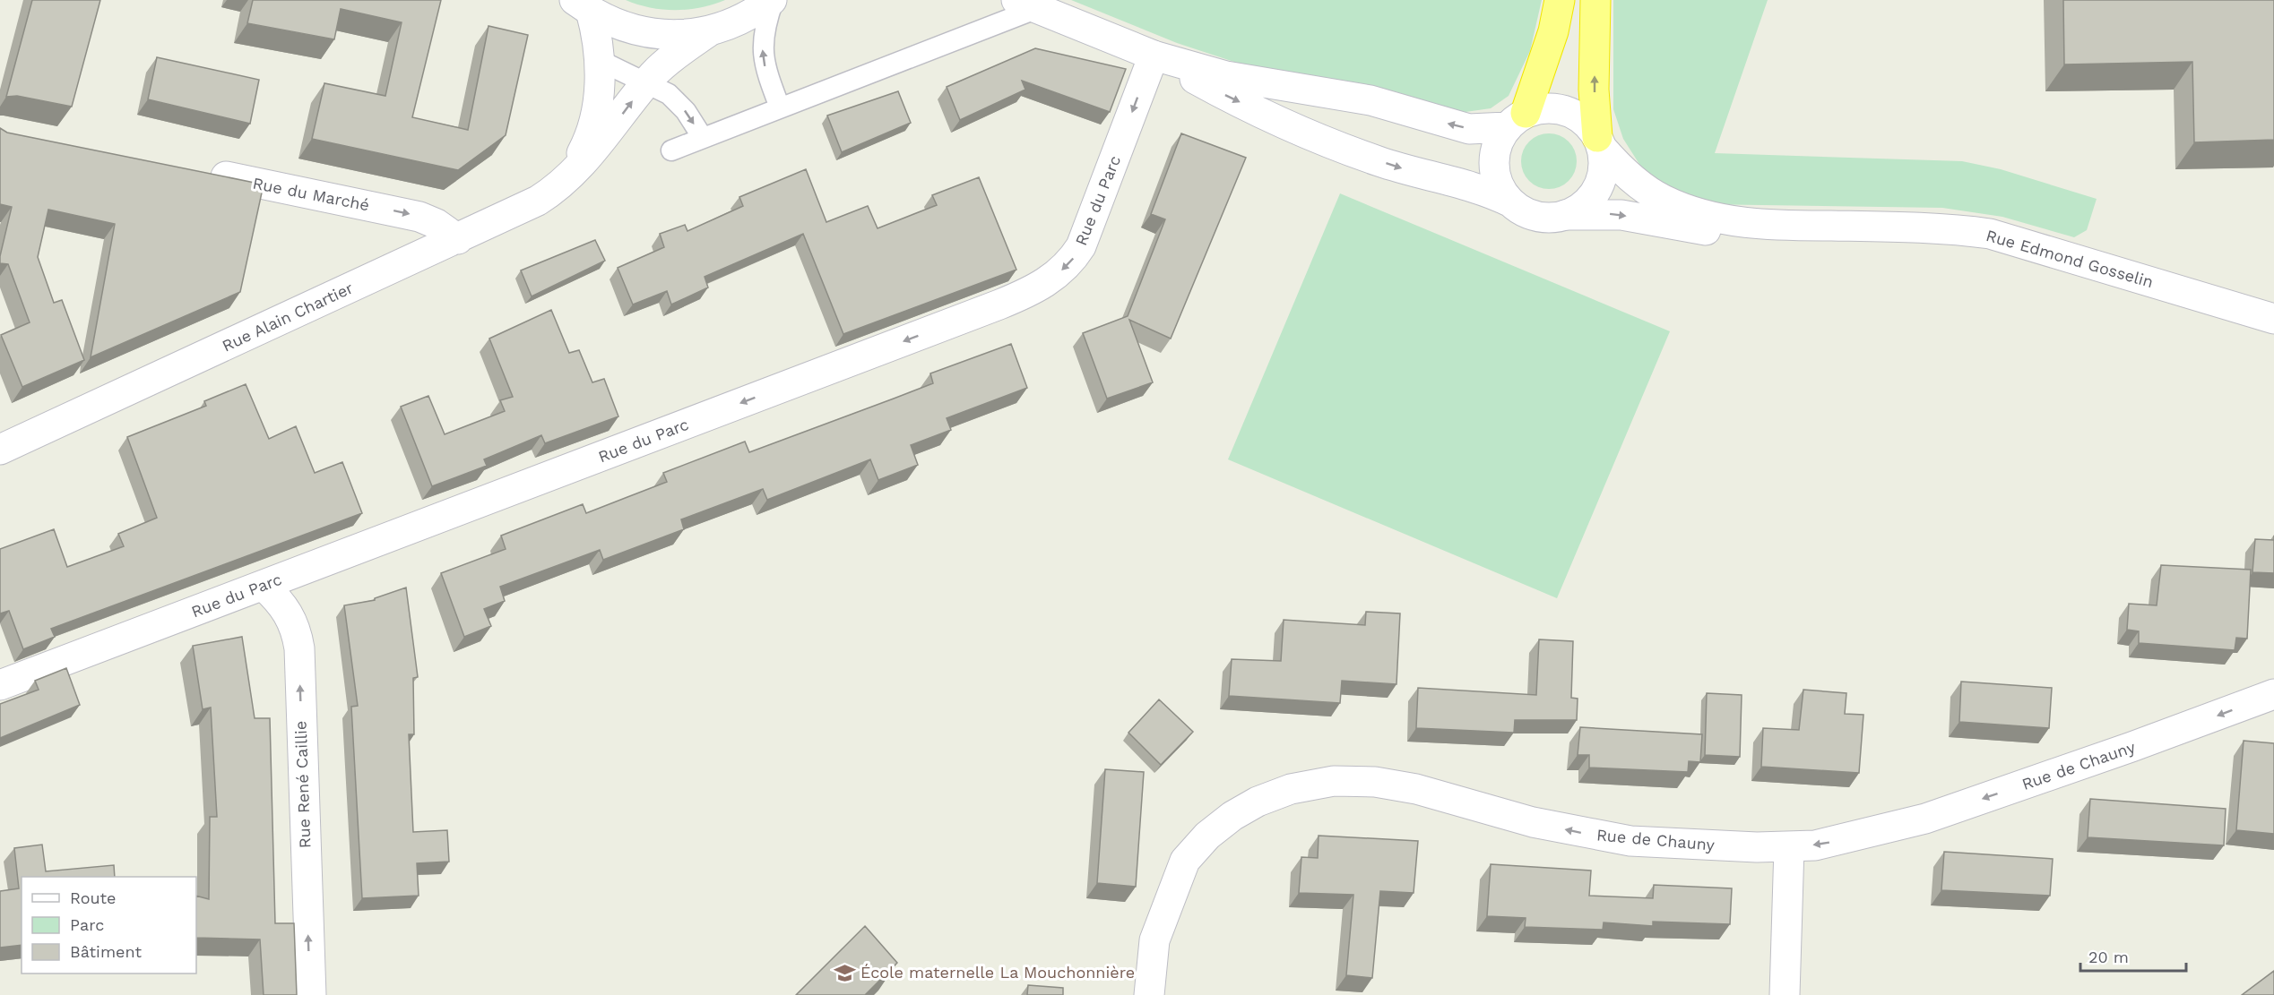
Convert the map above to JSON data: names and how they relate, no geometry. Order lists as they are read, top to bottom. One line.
{"streets":{"street":["Rue du Marché","Rue du Parc","Rue Edmond Gosselin","Rue Alain Chartier","Rue de Chauny","Rue René Caillie"]},"crossings":[["Rue du Marché","Rue Alain Chartier"],["Rue du Parc","Rue René Caillie"]],"one_way":["Rue du Marché","Rue du Parc","Rue de Chauny","Rue René Caillie"],"places":{"school or university":["École maternelle La Mouchonnière"]},"legend":["Route","Parc","Bâtiment"],"scale_bar":"20 m"}
